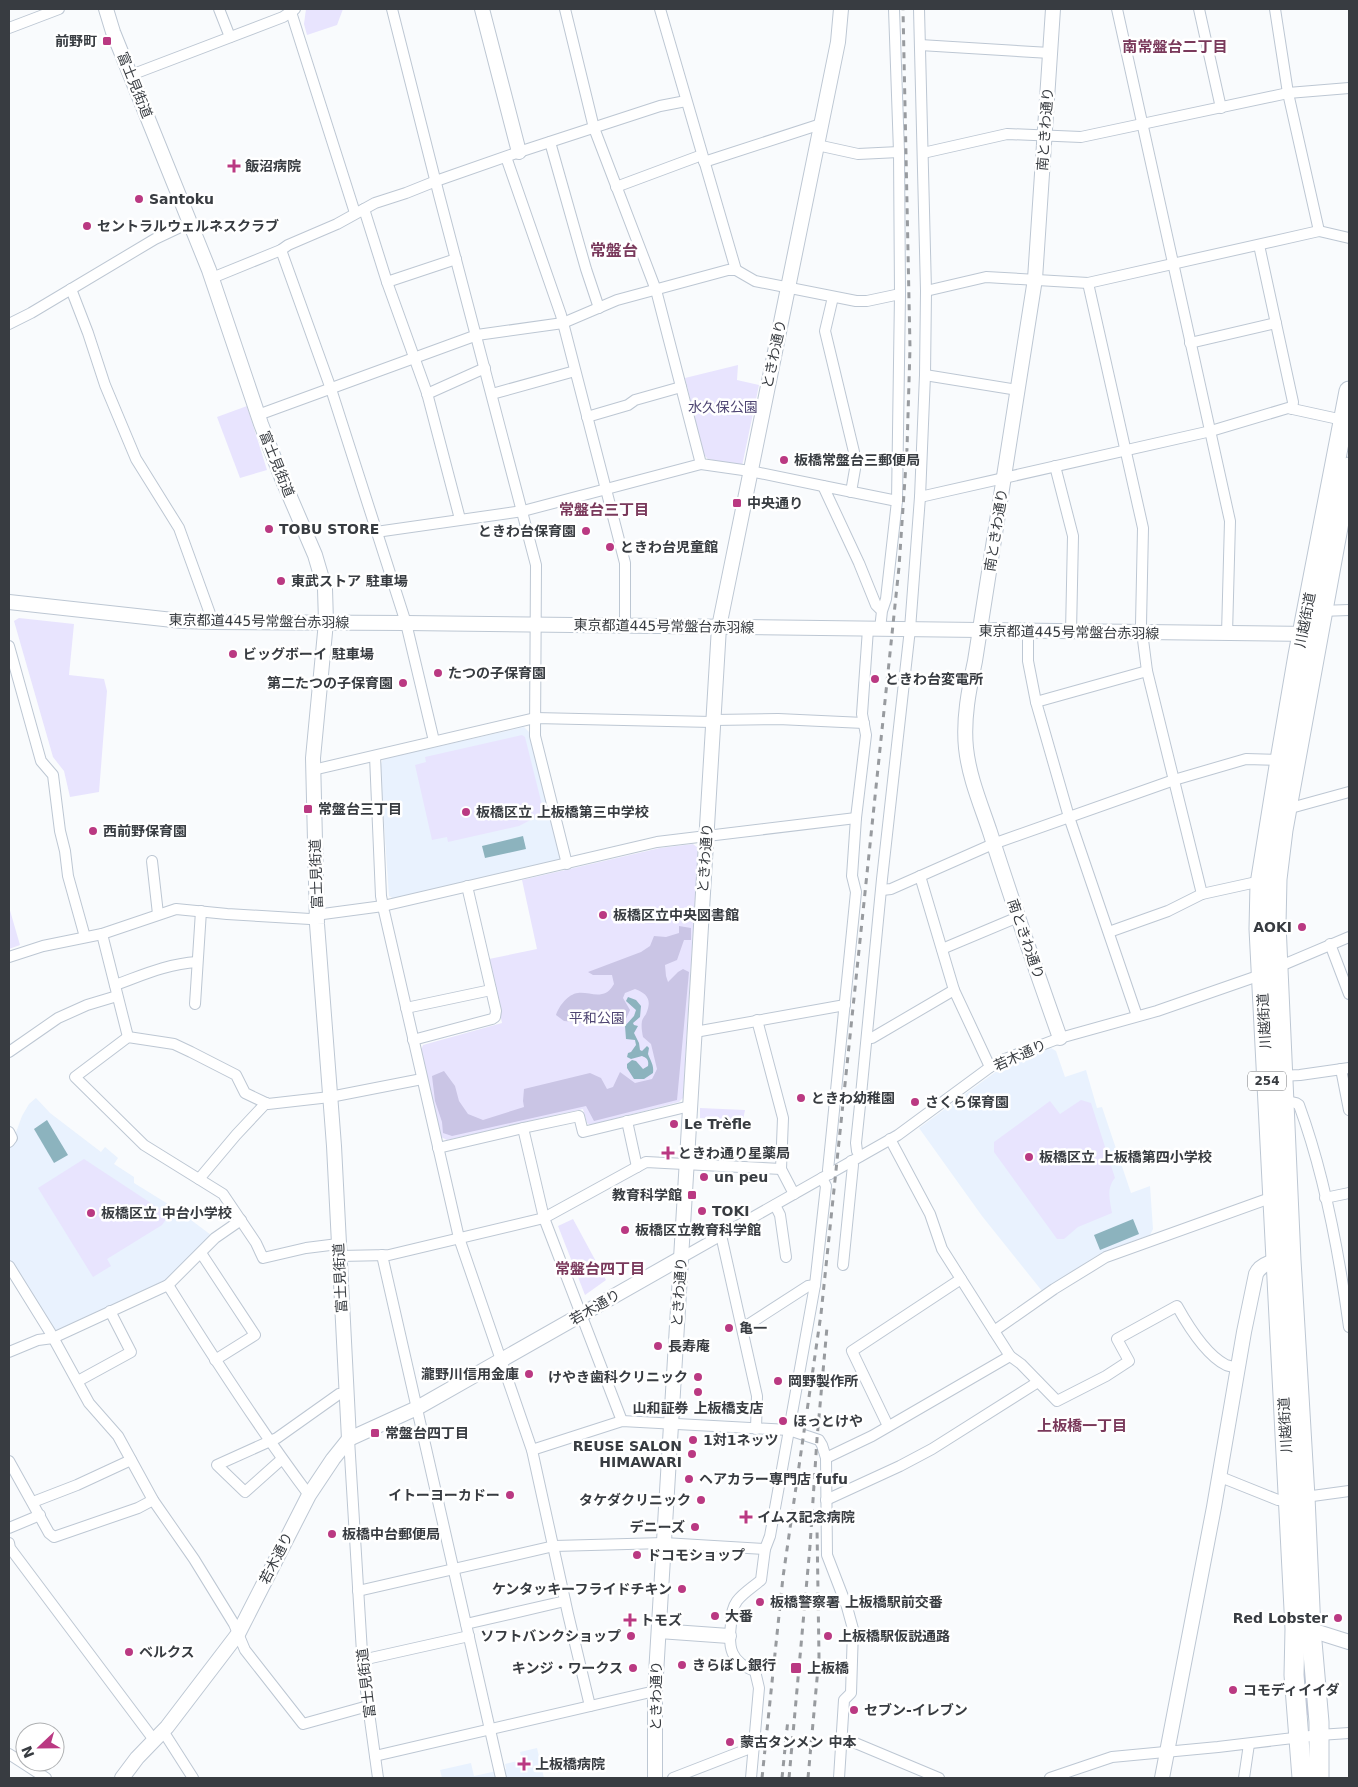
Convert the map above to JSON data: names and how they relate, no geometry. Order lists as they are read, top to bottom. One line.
{"streets":{"highway":["川越街道","254"],"street":["富士見街道","南ときわ通り","ときわ通り","東京都道445号常盤台赤羽線","若木通り"]},"crossings":[["富士見街道","東京都道445号常盤台赤羽線"],["富士見街道","若木通り"],["南ときわ通り","東京都道445号常盤台赤羽線"],["南ときわ通り","若木通り"],["ときわ通り","東京都道445号常盤台赤羽線"],["ときわ通り","若木通り"],["川越街道","東京都道445号常盤台赤羽線"],["川越街道","若木通り"]],"districts":["南常盤台二丁目","常盤台","常盤台三丁目","常盤台四丁目","上板橋一丁目"],"parks":["水久保公園","平和公園"],"places":{"transit":["前野町","中央通り","常盤台三丁目","教育科学館","常盤台四丁目","上板橋"],"health":["飯沼病院","ときわ通り星薬局","イムス記念病院","トモズ","上板橋病院"],"other":["Santoku","セントラルウェルネスクラブ","板橋常盤台三郵便局","TOBU STORE","ときわ台保育園","ときわ台児童館","東武ストア 駐車場","ビッグボーイ 駐車場","たつの子保育園","ときわ台変電所","第二たつの子保育園","板橋区立 上板橋第三中学校","西前野保育園","板橋区立中央図書館","AOKI","ときわ幼稚園","さくら保育園","Le Trèfle","板橋区立 上板橋第四小学校","un peu","TOKI","板橋区立 中台小学校","板橋区立教育科学館","亀一","長寿庵","瀧野川信用金庫","けやき歯科クリニック","岡野製作所","山和証券 上板橋支店","ほっとけや","1対1ネッツ","REUSE SALON HIMAWARI","ヘアカラー専門店 fufu","イトーヨーカドー","タケダクリニック","デニーズ","板橋中台郵便局","ドコモショップ","ケンタッキーフライドチキン","板橋警察署 上板橋駅前交番","大番","Red Lobster","ソフトバンクショップ","上板橋駅仮説通路","ベルクス","きらぼし銀行","キンジ・ワークス","コモディイイダ","セブン-イレブン","蒙古タンメン 中本"]},"north":"left"}
